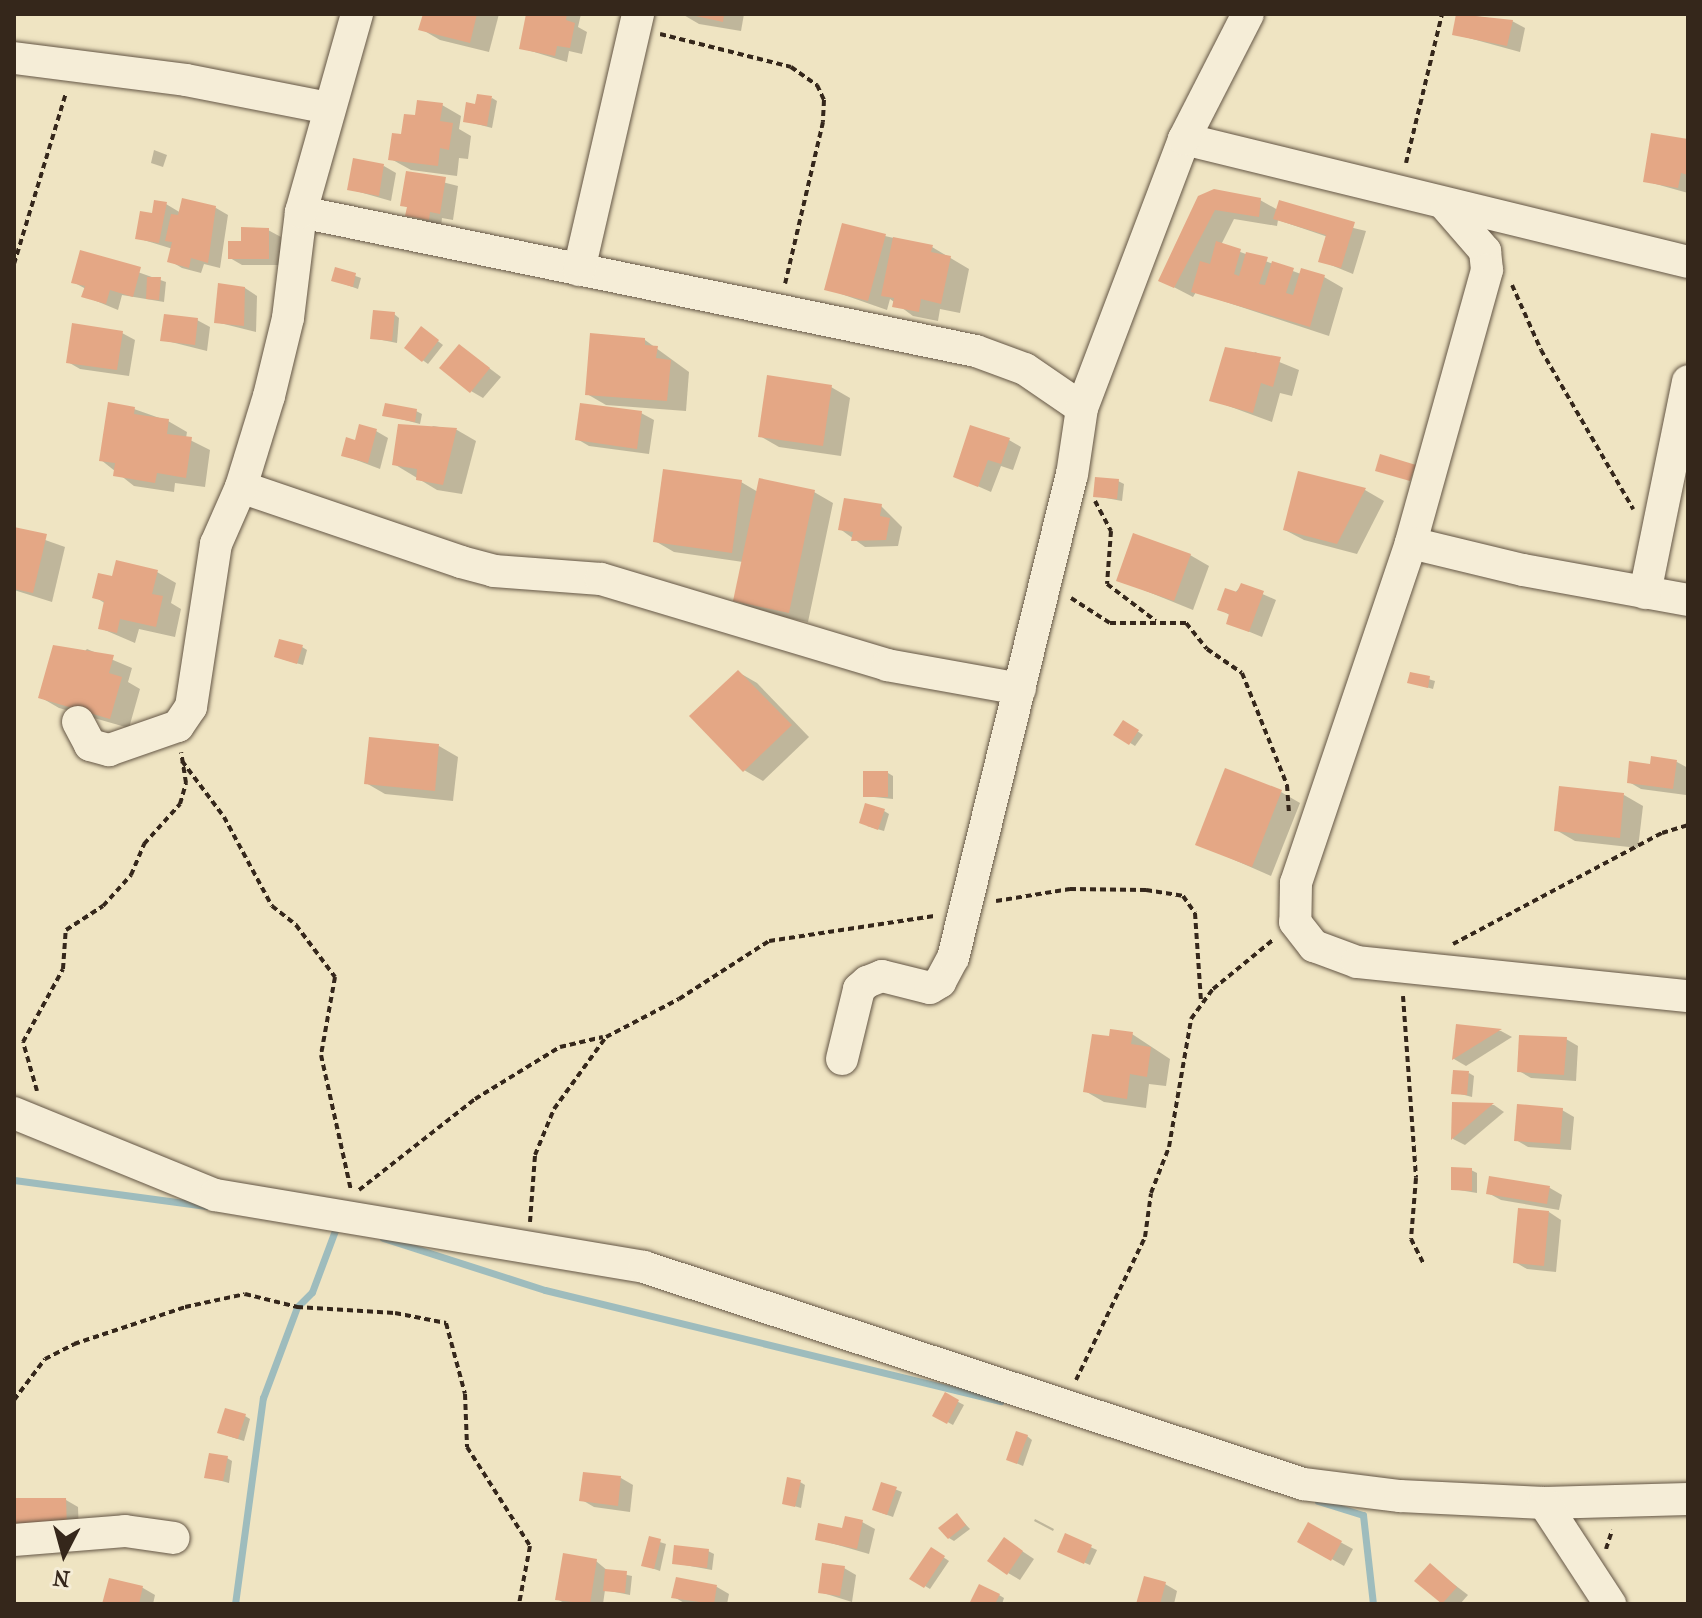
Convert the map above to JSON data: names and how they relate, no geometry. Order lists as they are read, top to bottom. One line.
{"north":"bottom"}
